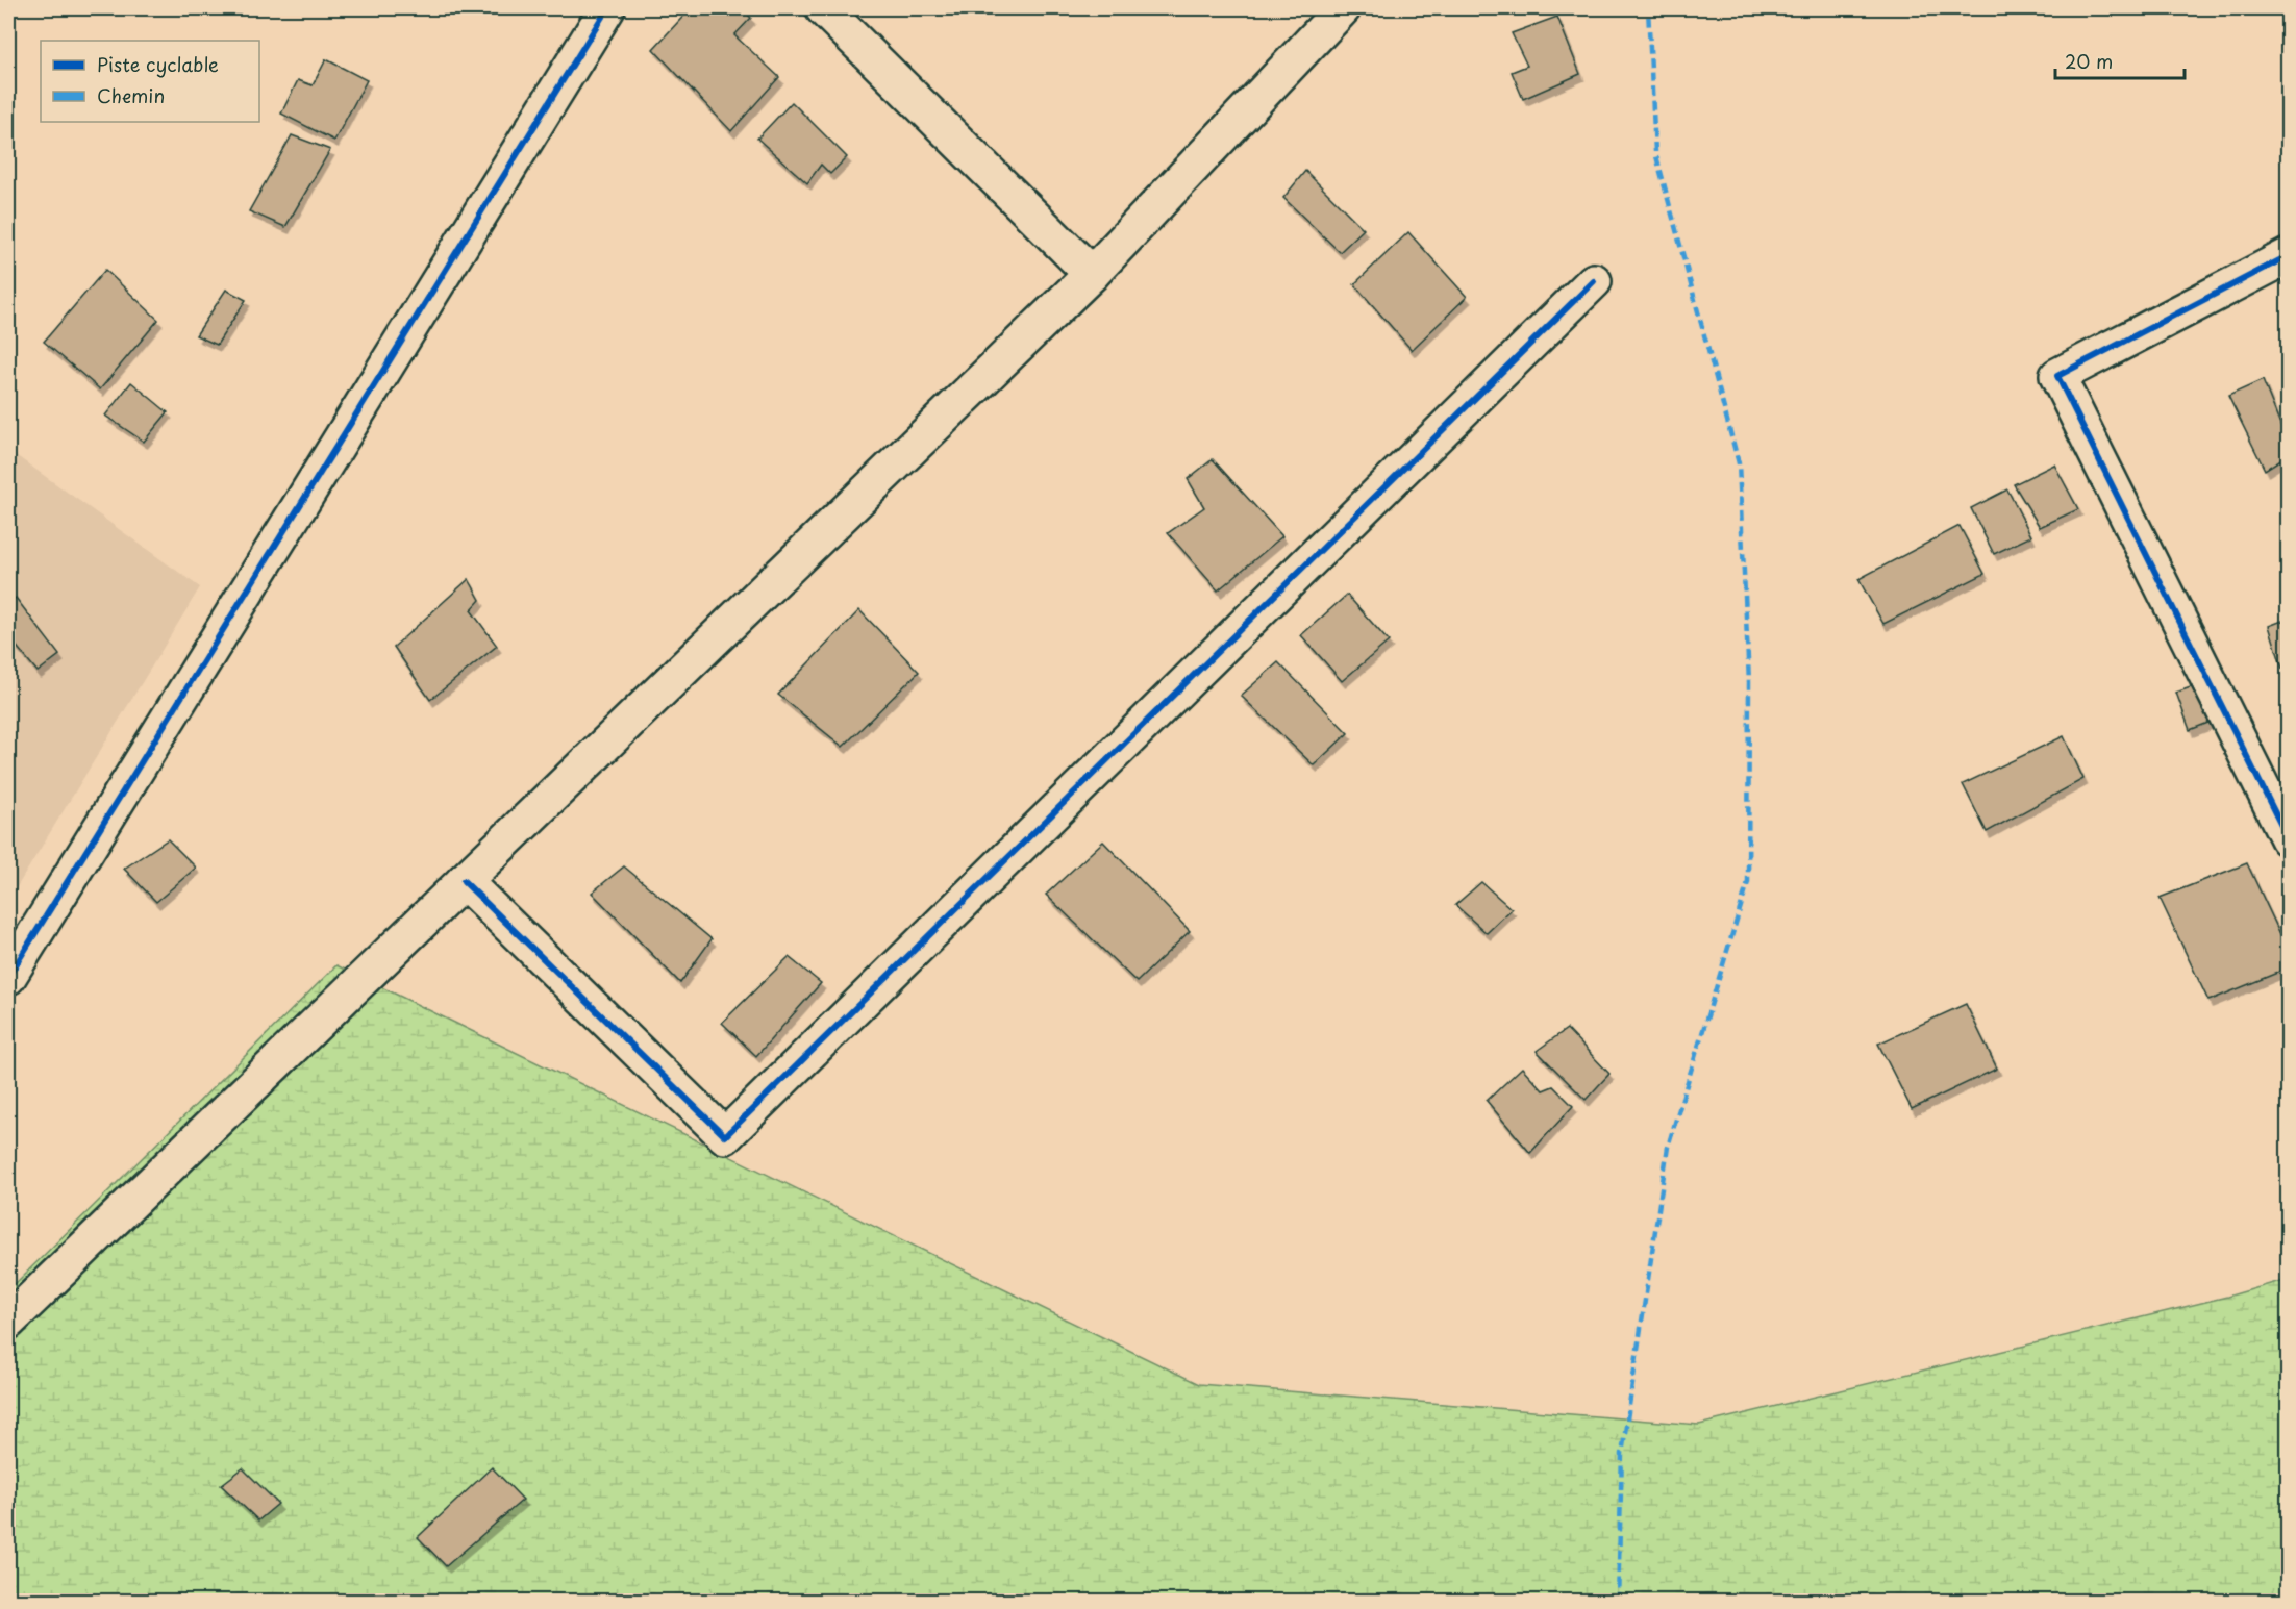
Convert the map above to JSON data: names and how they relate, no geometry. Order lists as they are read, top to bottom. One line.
{"legend":["Piste cyclable","Chemin"],"scale_bar":"20 m"}
